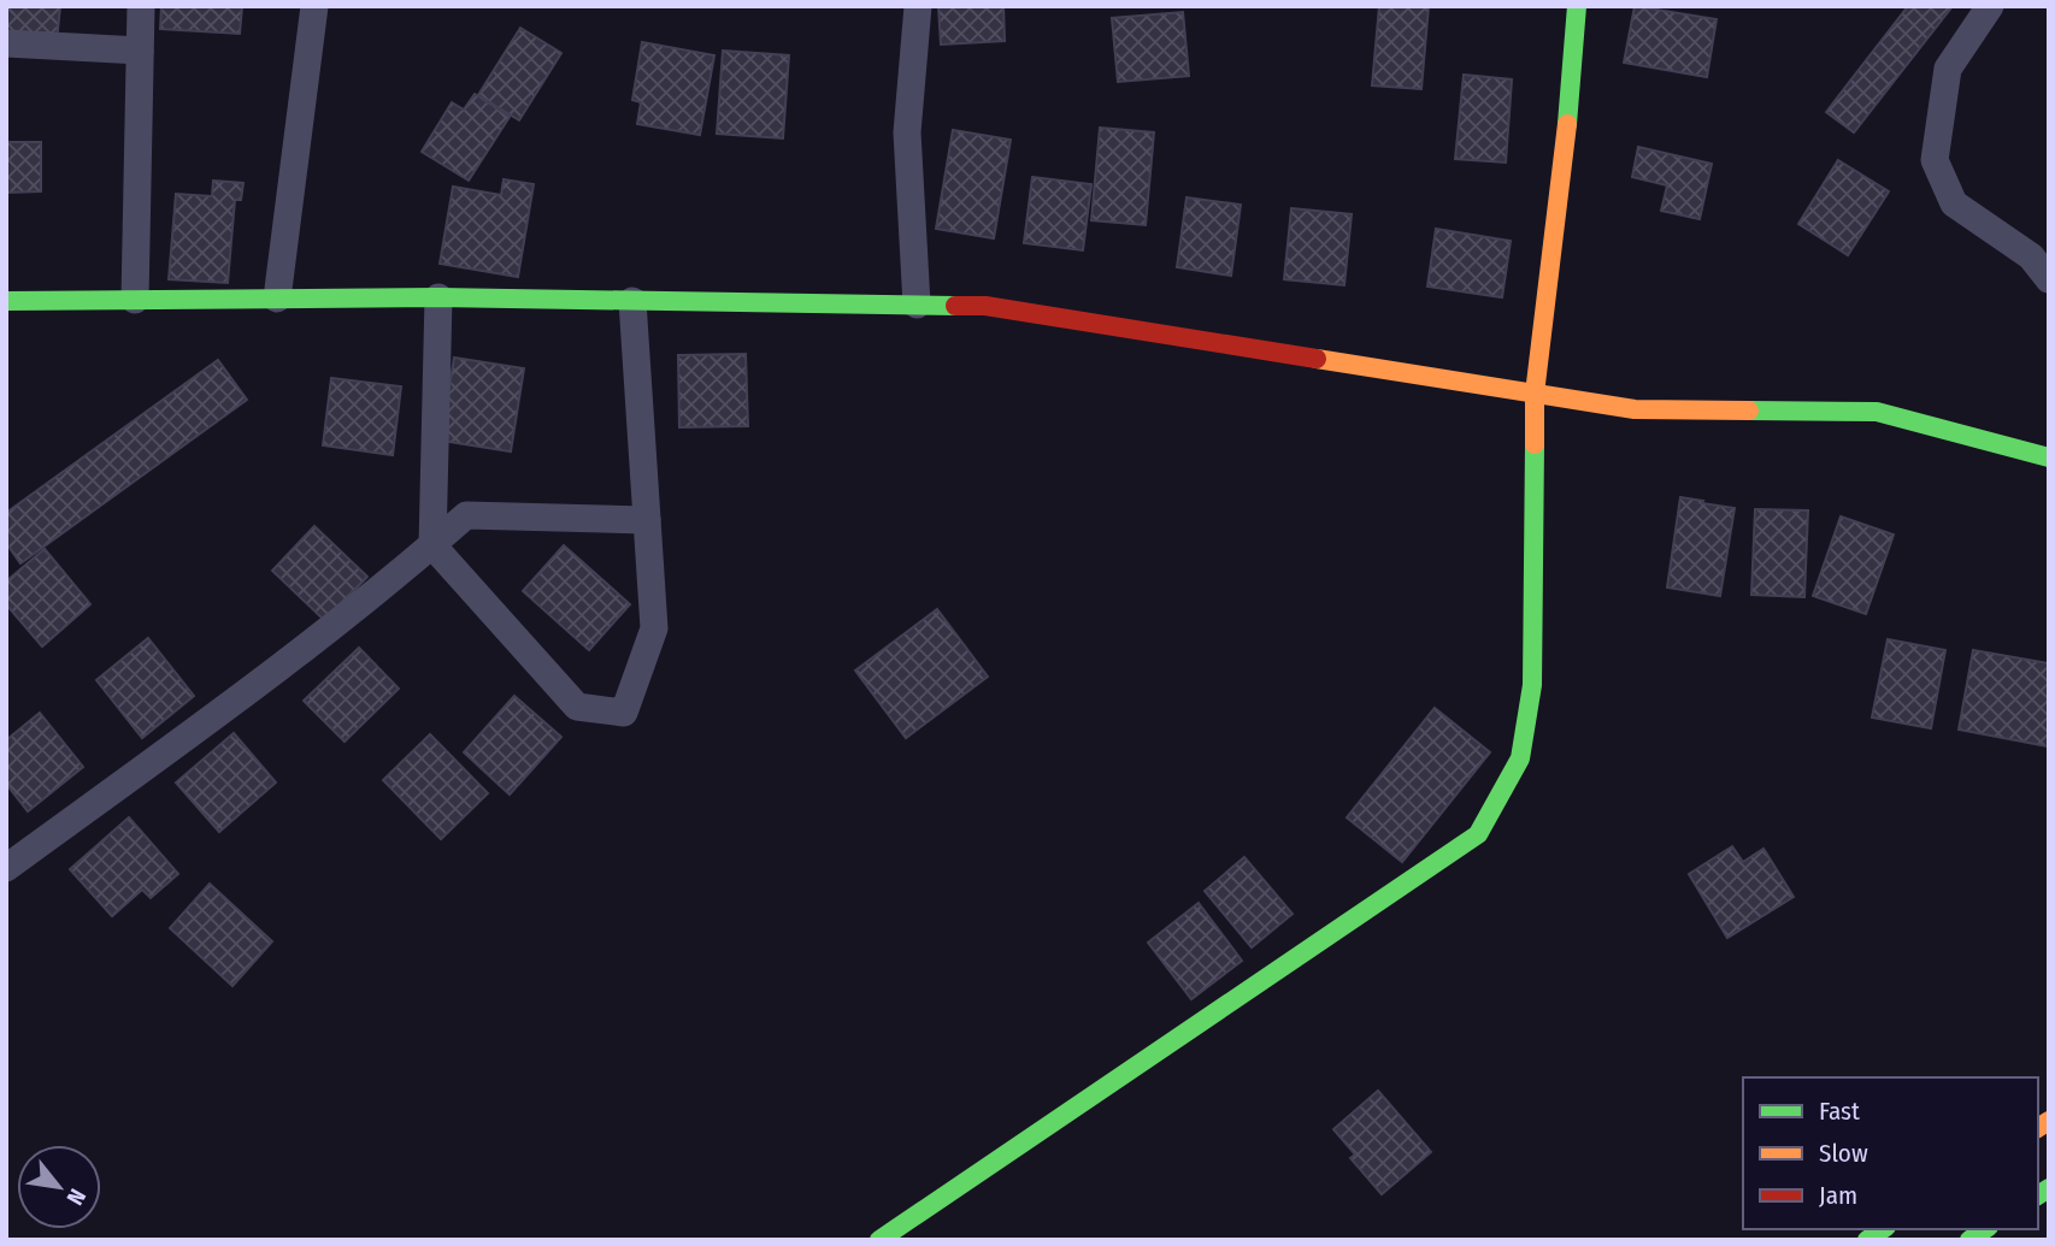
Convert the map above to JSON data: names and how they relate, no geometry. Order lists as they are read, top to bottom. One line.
{"legend":["Fast","Slow","Jam"],"north":"bottom right"}
